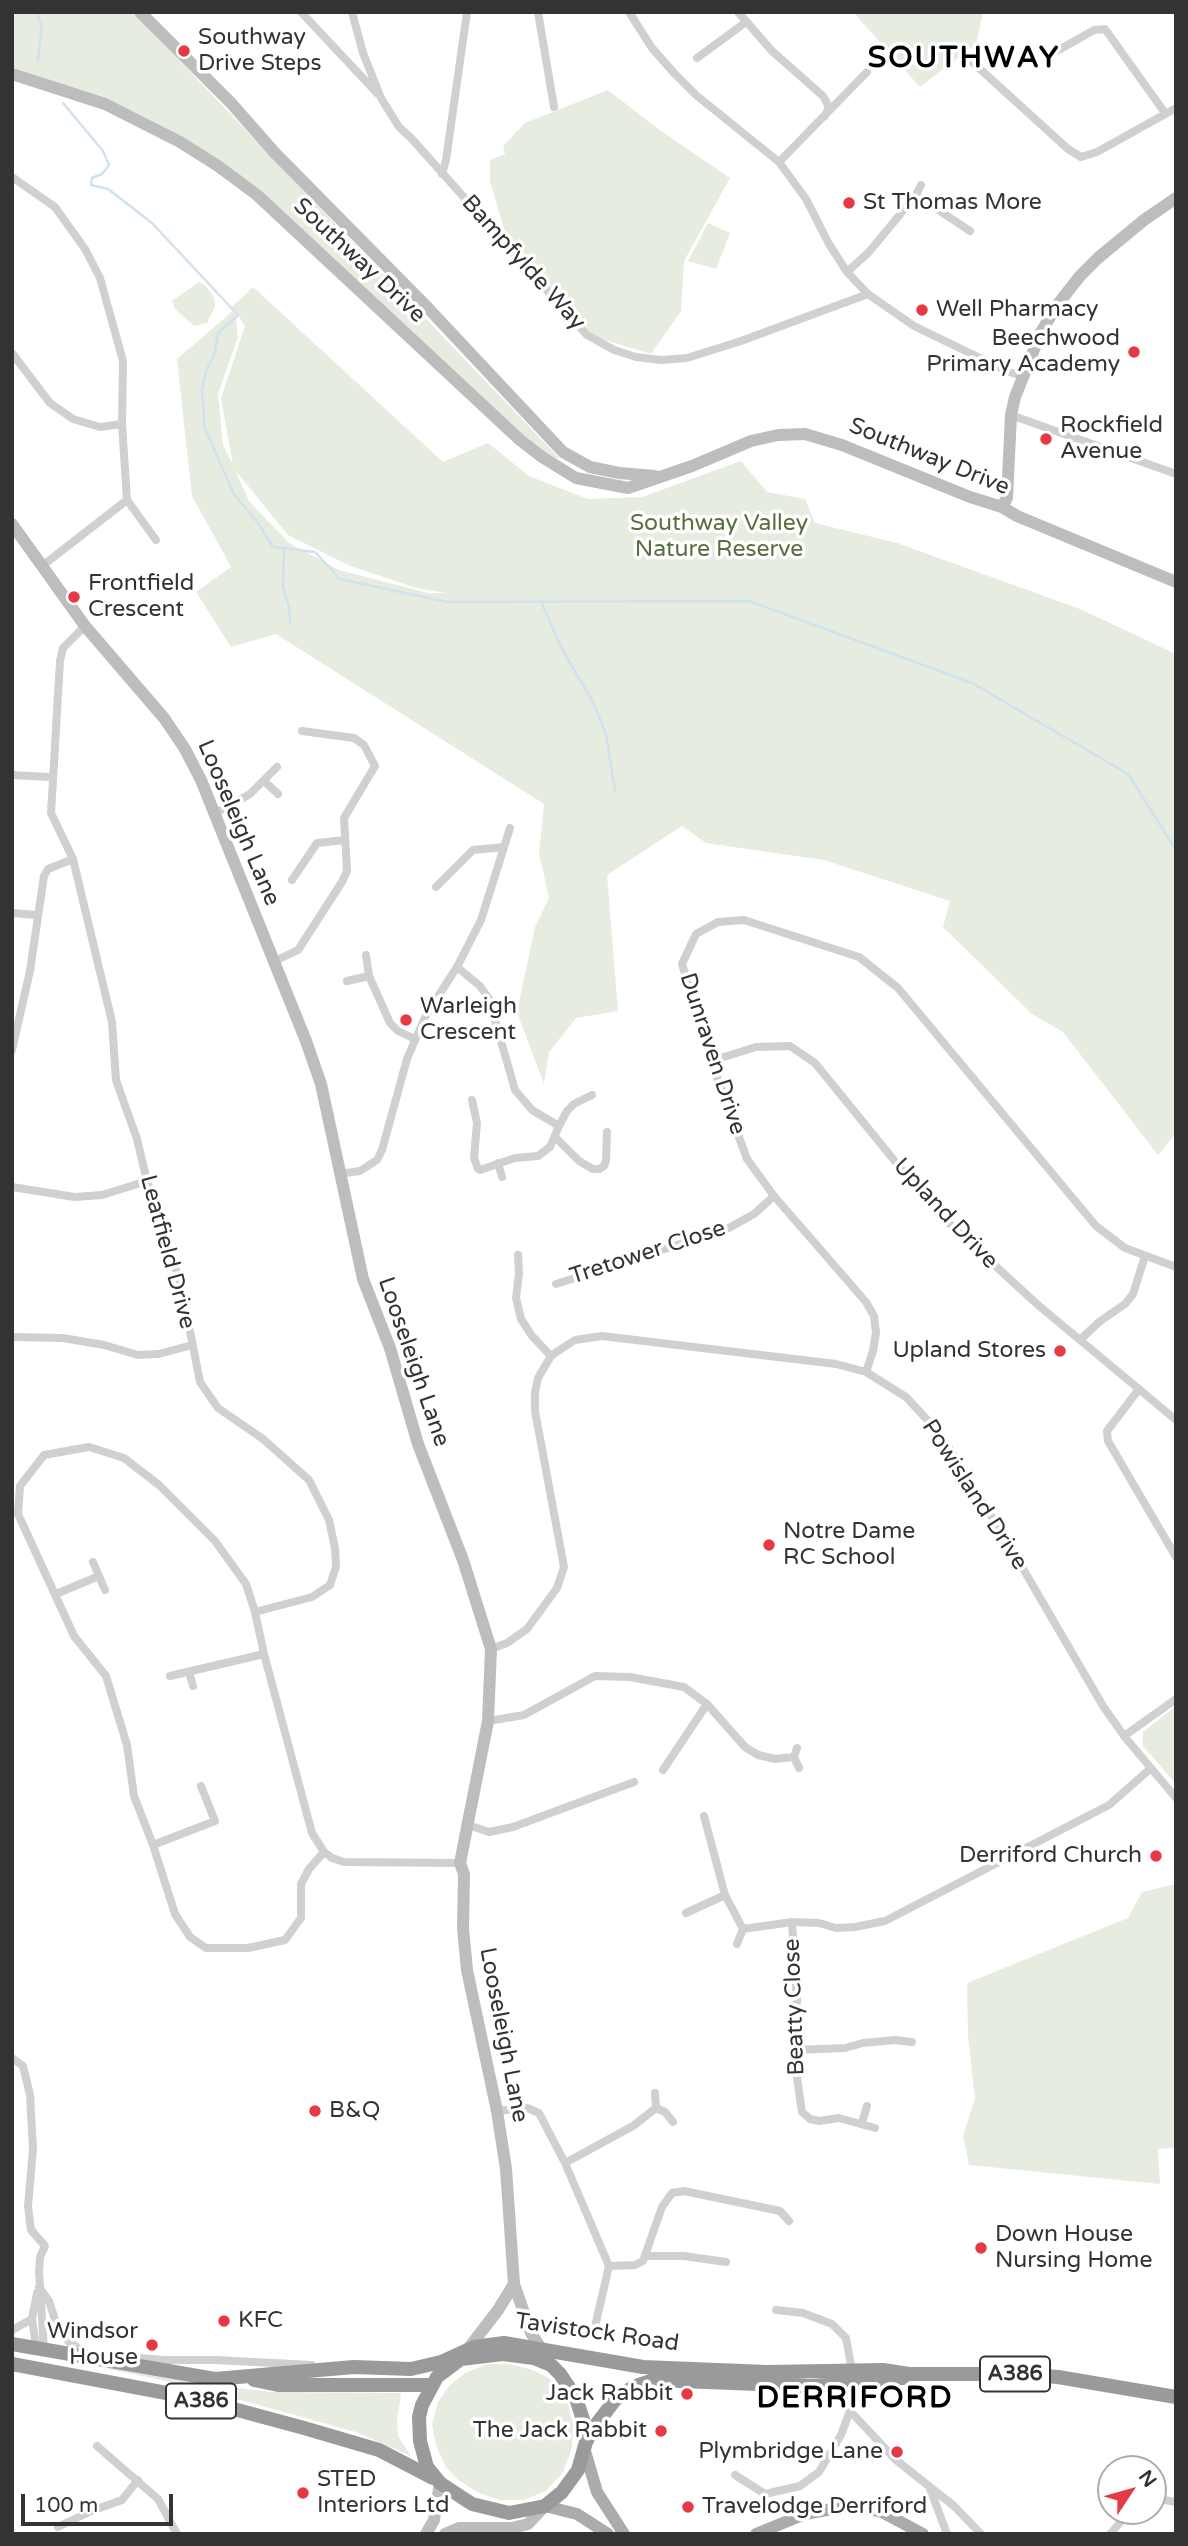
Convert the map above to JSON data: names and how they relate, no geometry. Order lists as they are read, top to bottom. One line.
{"streets":{"highway":["Tavistock Road","A386"],"street":["Southway Drive","Bampfylde Way","Looseleigh Lane","Dunraven Drive","Upland Drive","Leatfield Drive","Tretower Close","Powisland Drive","Beatty Close"]},"crossings":[["Looseleigh Lane","Leatfield Drive"],["Looseleigh Lane","Tavistock Road"],["Looseleigh Lane","A386"],["Dunraven Drive","Upland Drive"],["Dunraven Drive","Tretower Close"],["Dunraven Drive","Powisland Drive"],["Tavistock Road","A386"]],"districts":["SOUTHWAY","DERRIFORD"],"parks":["Southway Valley Nature Reserve"],"places":["Southway Drive Steps","St Thomas More","Well Pharmacy","Beechwood Primary Academy","Rockfield Avenue","Frontfield Crescent","Warleigh Crescent","Upland Stores","Notre Dame RC School","Derriford Church","B&Q","Down House Nursing Home","KFC","Windsor House","Jack Rabbit","The Jack Rabbit","Plymbridge Lane","STED Interiors Ltd","Travelodge Derriford"],"scale_bar":"100 m","north":"top right"}
